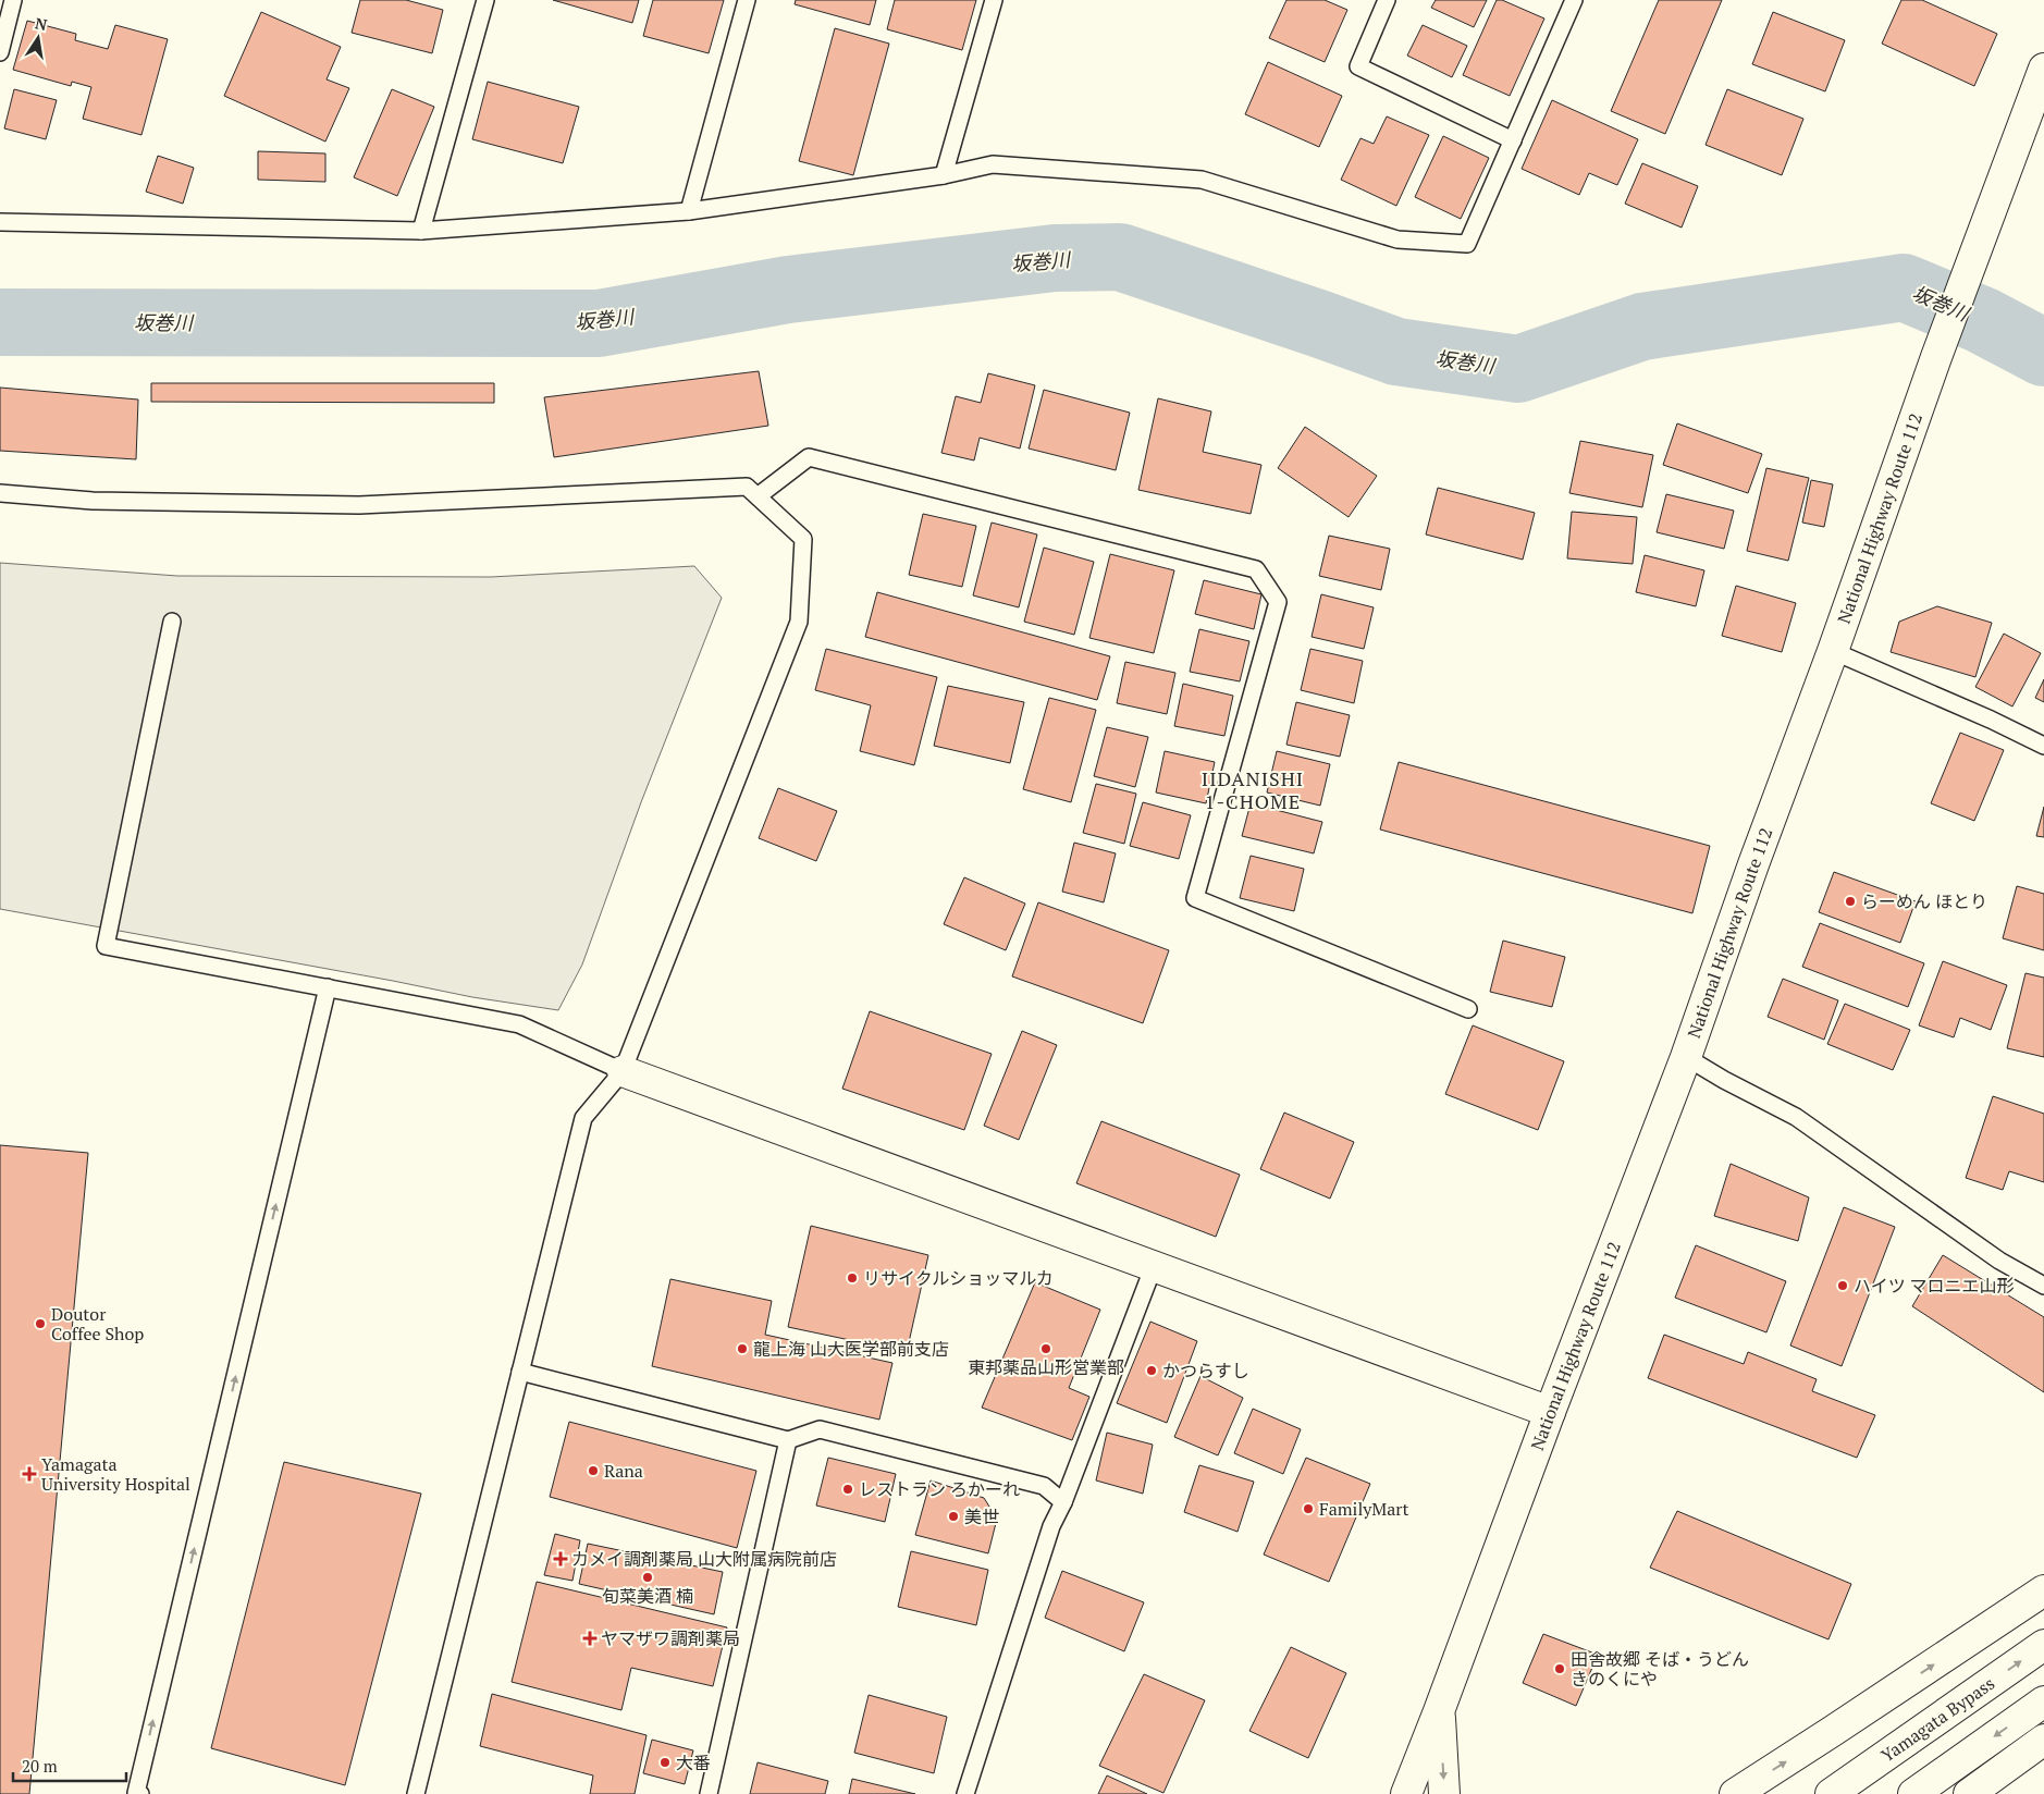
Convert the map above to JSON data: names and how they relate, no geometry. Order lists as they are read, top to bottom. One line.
{"streets":{"main road":["National Highway Route 112","Yamagata Bypass"]},"districts":["IIDANISHI 1-CHOME"],"water":["坂巻川"],"places":{"other":["らーめん ほとり","リサイクルショッマルカ","ハイツ マロニエ山形","Doutor Coffee Shop","龍上海 山大医学部前支店","東邦薬品山形営業部","かつらすし","Rana","レストラン ろかーれ","FamilyMart","美世","旬菜美酒 楠","田舎故郷 そば・うどん きのくにや","大番"],"health":["Yamagata University Hospital","カメイ調剤薬局 山大附属病院前店","ヤマザワ調剤薬局"]},"scale_bar":"20 m","north":"top"}
